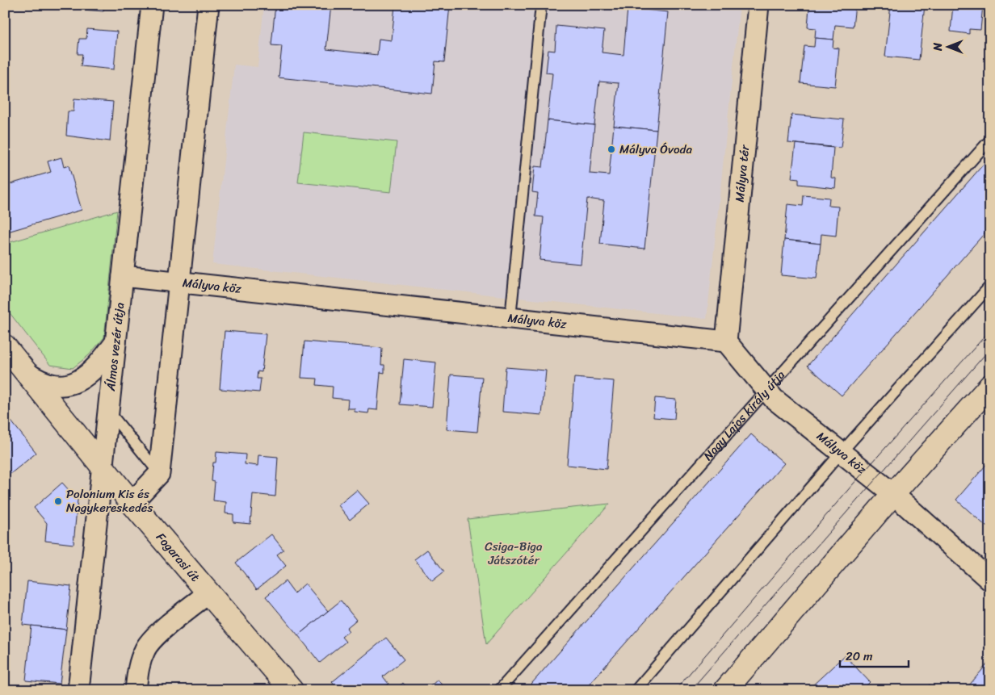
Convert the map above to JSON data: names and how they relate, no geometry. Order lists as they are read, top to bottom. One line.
{"streets":{"main road":["Fogarasi út"],"street":["Mályva tér","Mályva köz","Álmos vezér útja"],"lane":["Nagy Lajos király útja"]},"crossings":[["Mályva tér","Mályva köz"],["Mályva köz","Álmos vezér útja"],["Mályva köz","Nagy Lajos király útja"],["Álmos vezér útja","Fogarasi út"]],"parks":["Csiga-Biga Játszótér"],"places":["Mályva Óvoda","Polonium Kis és Nagykereskedés"],"scale_bar":"20 m","north":"left"}
